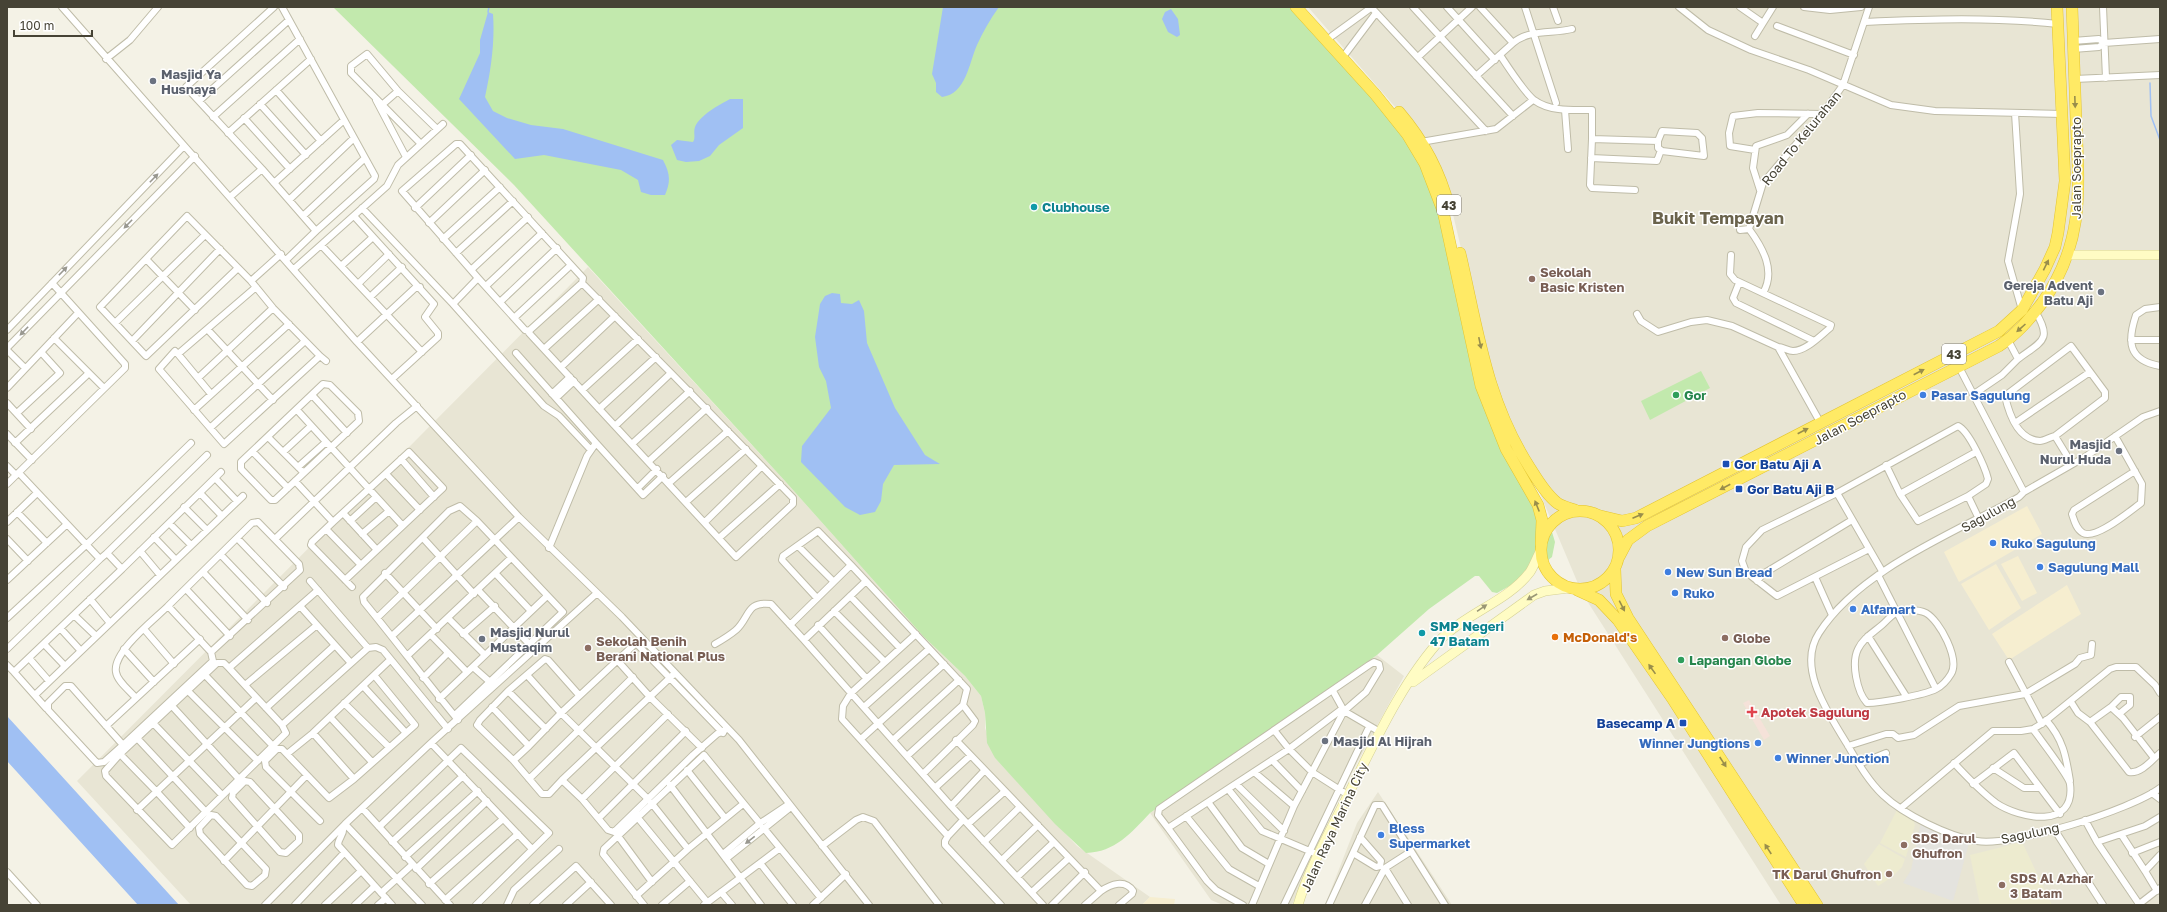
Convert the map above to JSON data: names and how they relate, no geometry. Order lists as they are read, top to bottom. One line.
{"streets":{"highway":["Jalan Soeprapto","43"],"main road":["Jalan Raya Marina City"],"street":["Road To Kelurahan","Sagulung"]},"crossings":[["Jalan Soeprapto","43"],["Jalan Soeprapto","Sagulung"],["Jalan Soeprapto","Jalan Raya Marina City"],["43","Jalan Raya Marina City"]],"districts":["Bukit Tempayan"],"places":{"other":["Masjid Ya Husnaya","Clubhouse","Sekolah Basic Kristen","Gereja Advent Batu Aji","Gor","Pasar Sagulung","Masjid Nurul Huda","Ruko Sagulung","Sagulung Mall","New Sun Bread","Ruko","Alfamart","SMP Negeri 47 Batam","McDonald's","Globe","Masjid Nurul Mustaqim","Sekolah Benih Berani National Plus","Lapangan Globe","Masjid Al Hijrah","Winner Jungtions","Winner Junction","Bless Supermarket","SDS Darul Ghufron","TK Darul Ghufron","SDS Al Azhar 3 Batam"],"transit":["Gor Batu Aji A","Gor Batu Aji B","Basecamp A"],"health":["Apotek Sagulung"]},"scale_bar":"100 m"}
